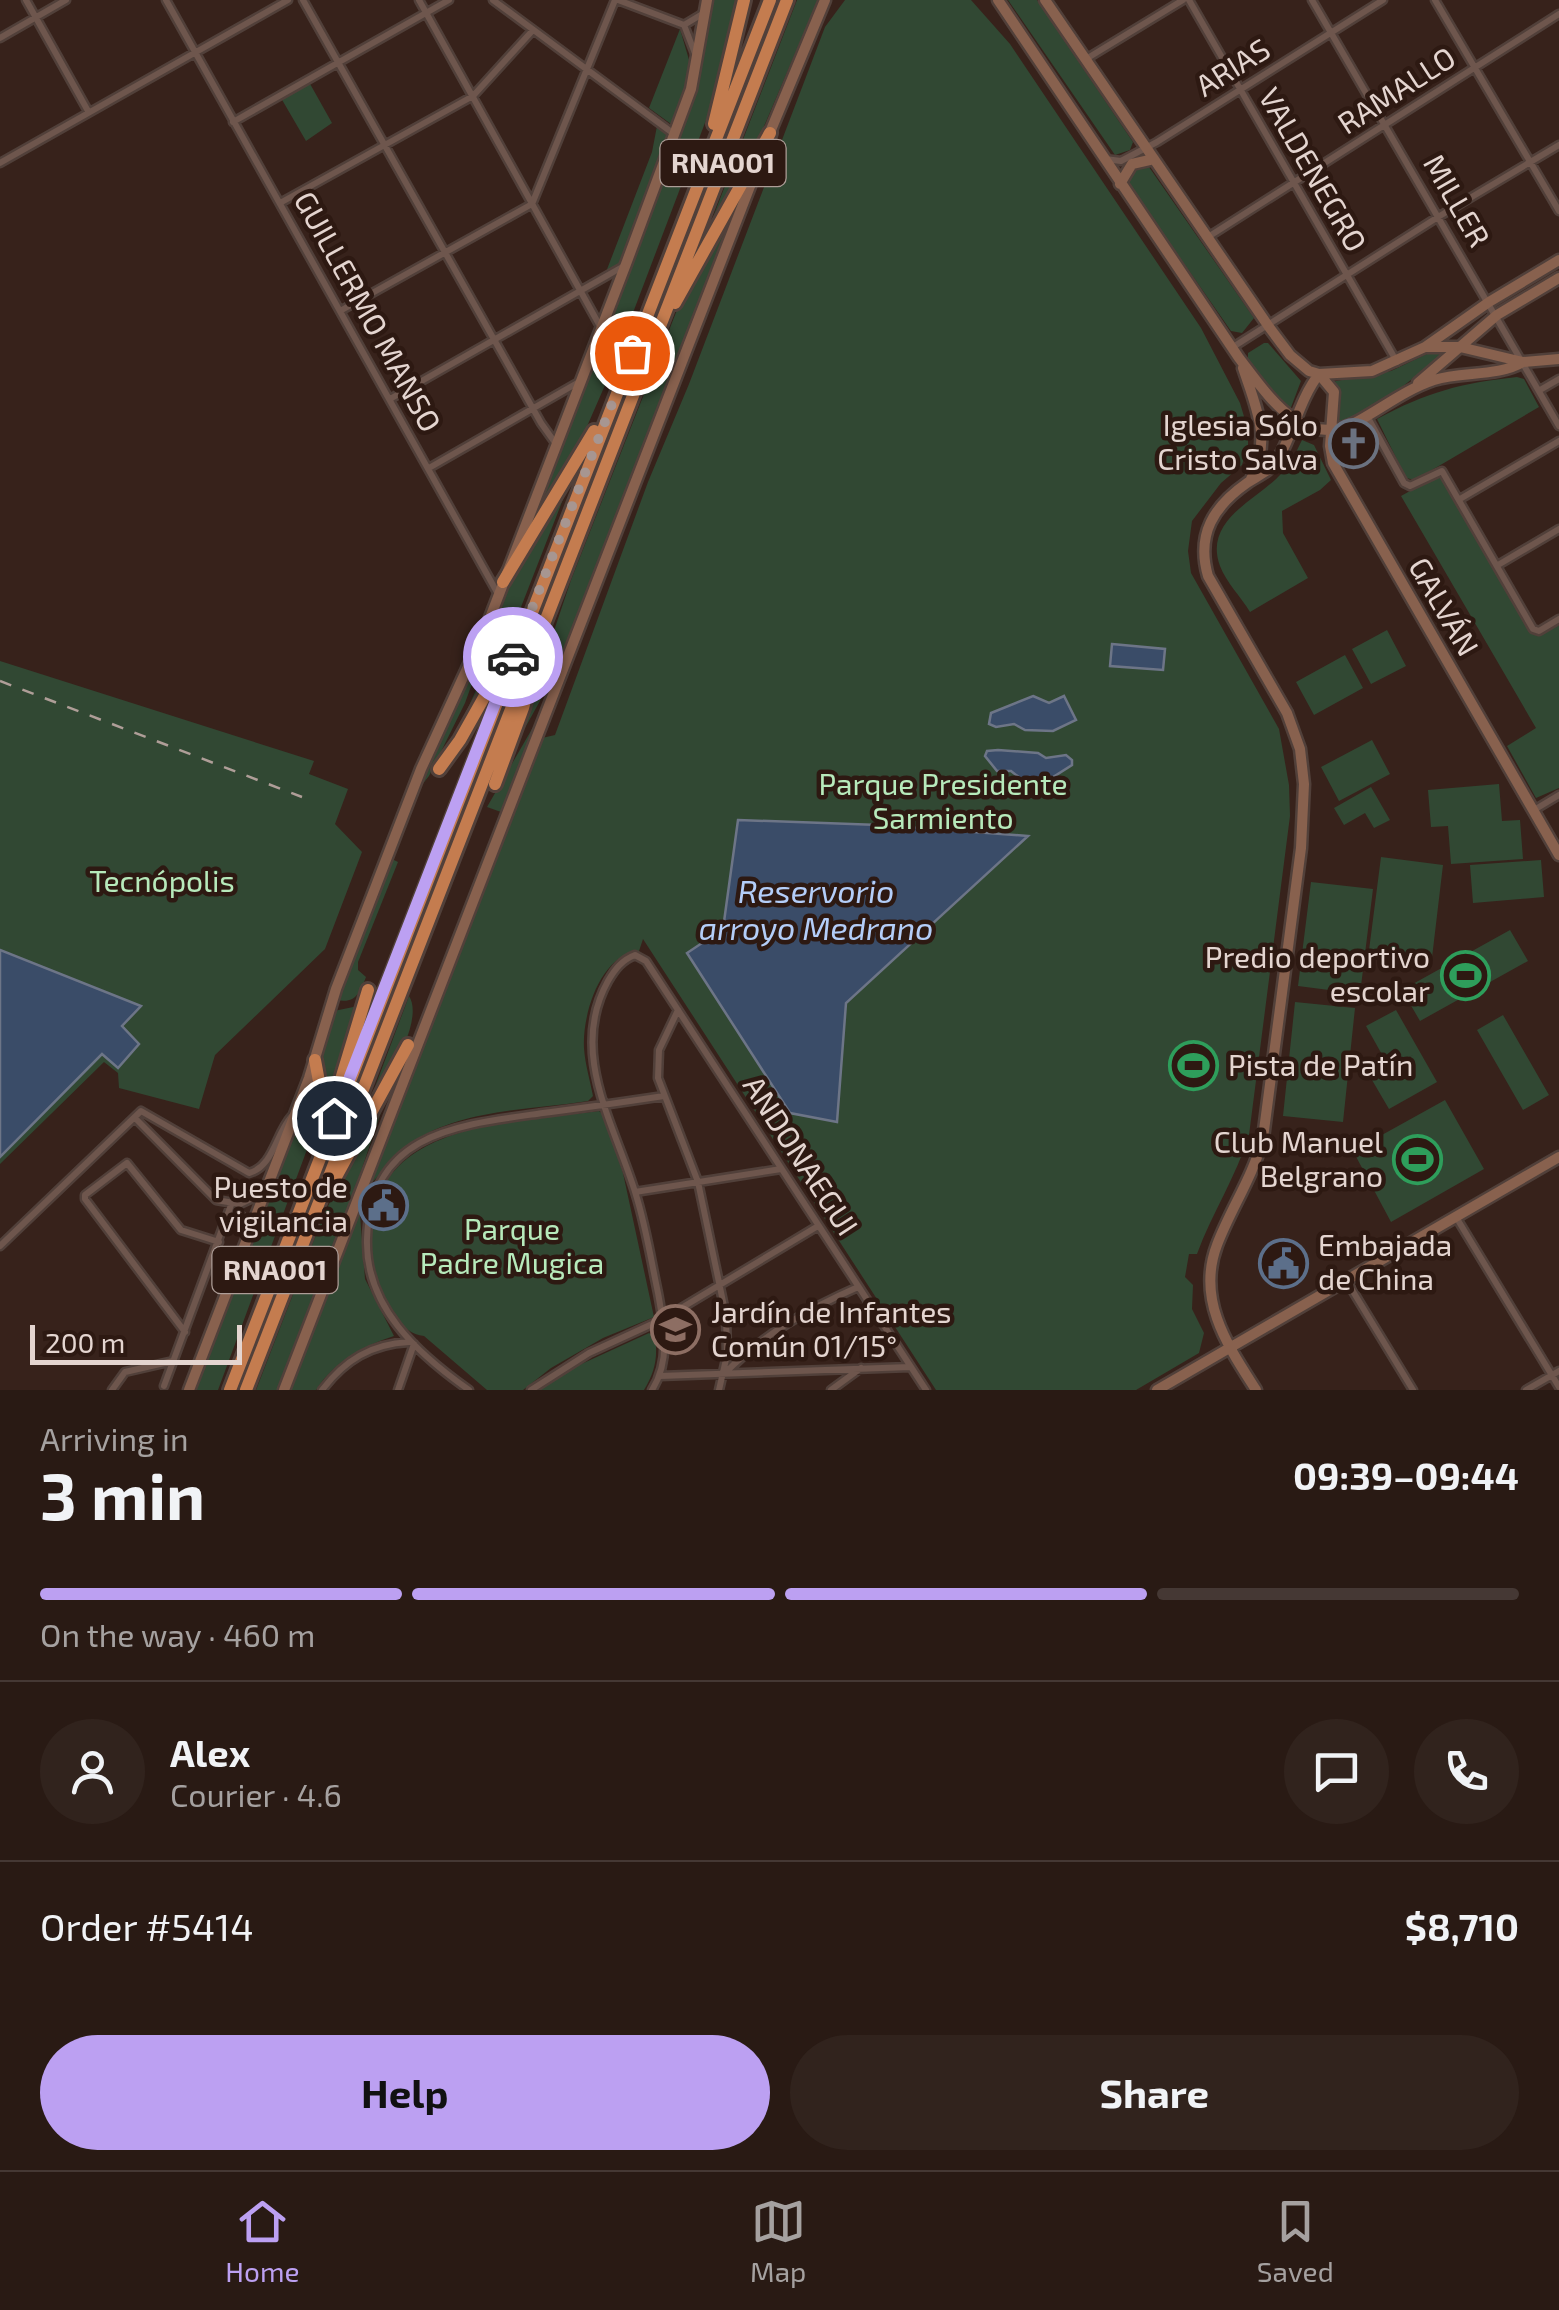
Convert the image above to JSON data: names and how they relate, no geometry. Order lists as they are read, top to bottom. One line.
{"streets":{"highway":["RNA001"],"street":["ARIAS","RAMALLO","VALDENEGRO","MILLER","GUILLERMO MANSO","GALVÁN","ANDONAEGUI"]},"crossings":[["ARIAS","VALDENEGRO"],["ARIAS","MILLER"],["RAMALLO","VALDENEGRO"],["RAMALLO","MILLER"]],"water":["Reservorio arroyo Medrano"],"parks":["Parque Presidente Sarmiento","Tecnópolis","Parque Padre Mugica"],"places":{"church":["Iglesia Sólo Cristo Salva"],"sports":["Predio deportivo escolar","Pista de Patín","Club Manuel Belgrano"],"public building":["Puesto de vigilancia","Embajada de China"],"school or university":["Jardín de Infantes Común 01/15°"]},"scale_bar":"200 m","page":{"scale":"200 m","heading":["3 min","Arriving in","09:39–09:44"],"panel":["Alex","Courier · 4.6","Order #5414","$8,710"],"bar":"On the way · 460 m","buttons":["Help","Share"],"tabs":["Home","Map","Saved"]}}
